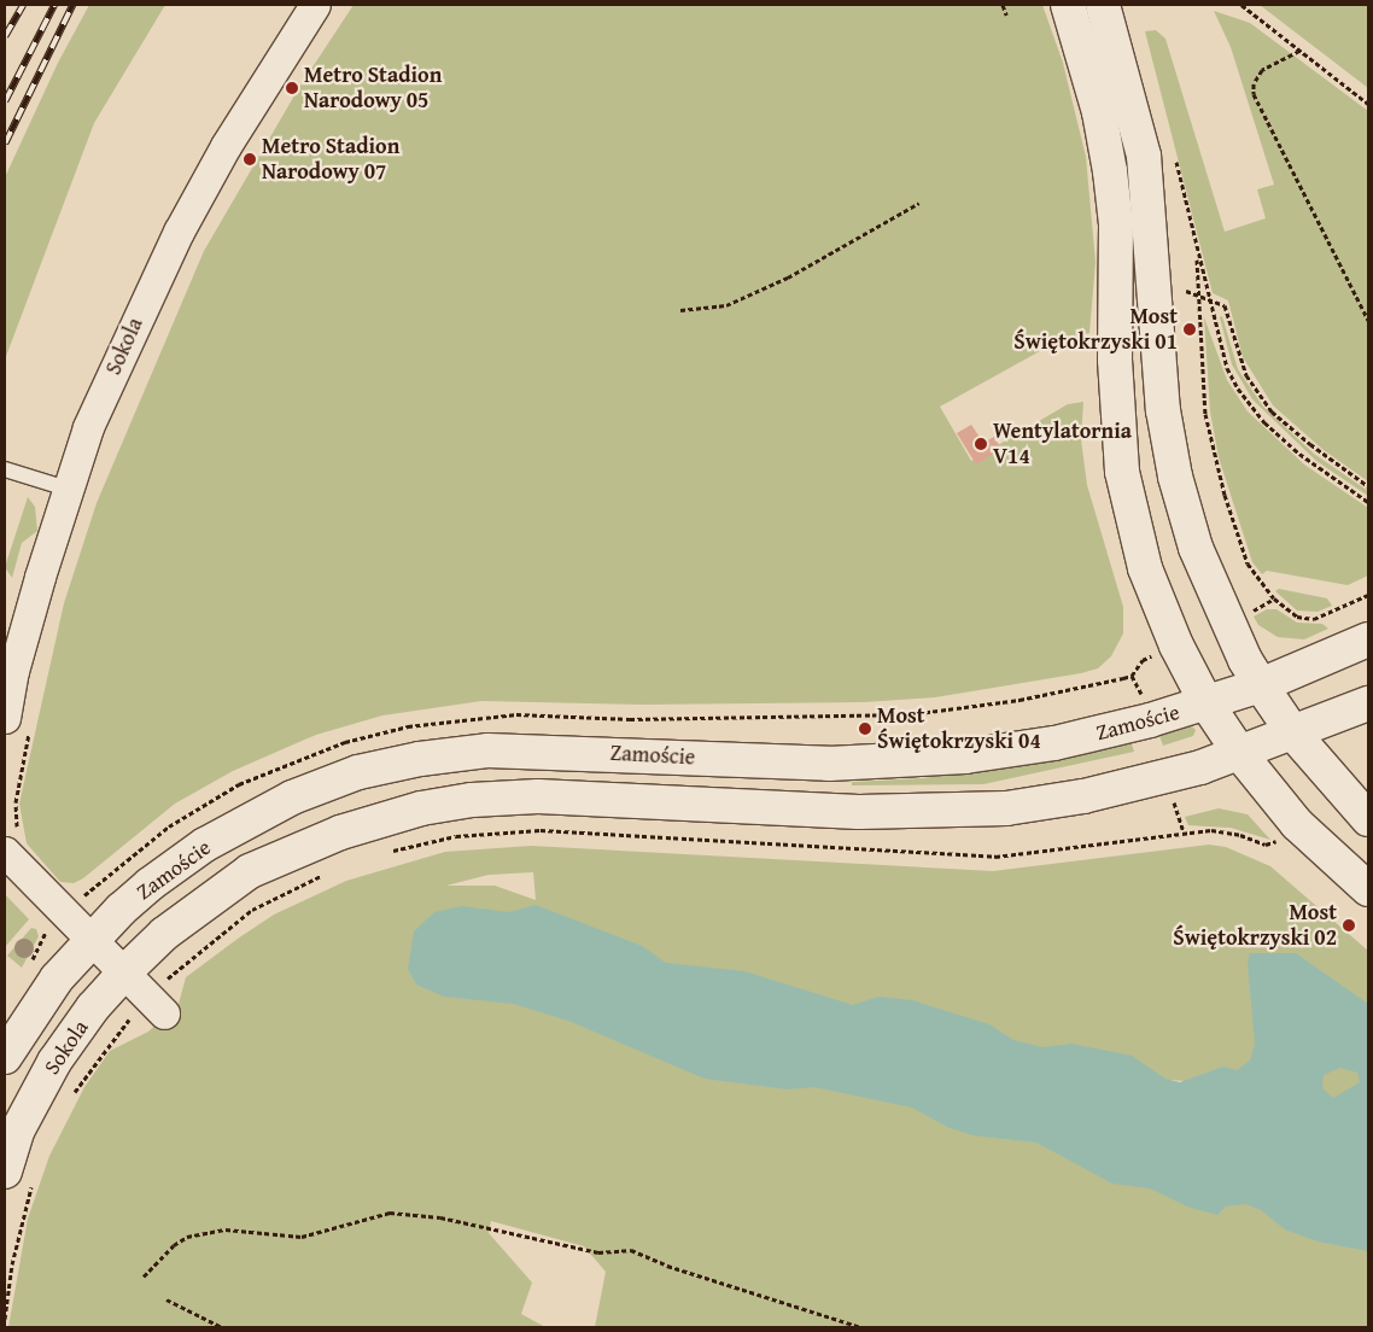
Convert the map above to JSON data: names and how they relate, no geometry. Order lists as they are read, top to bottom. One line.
{"streets":{"street":["Sokola","Zamoście"]},"crossings":[["Sokola","Zamoście"]],"places":["Metro Stadion Narodowy 05","Metro Stadion Narodowy 07","Most Świętokrzyski 01","Wentylatornia V14","Most Świętokrzyski 04","Most Świętokrzyski 02"]}
